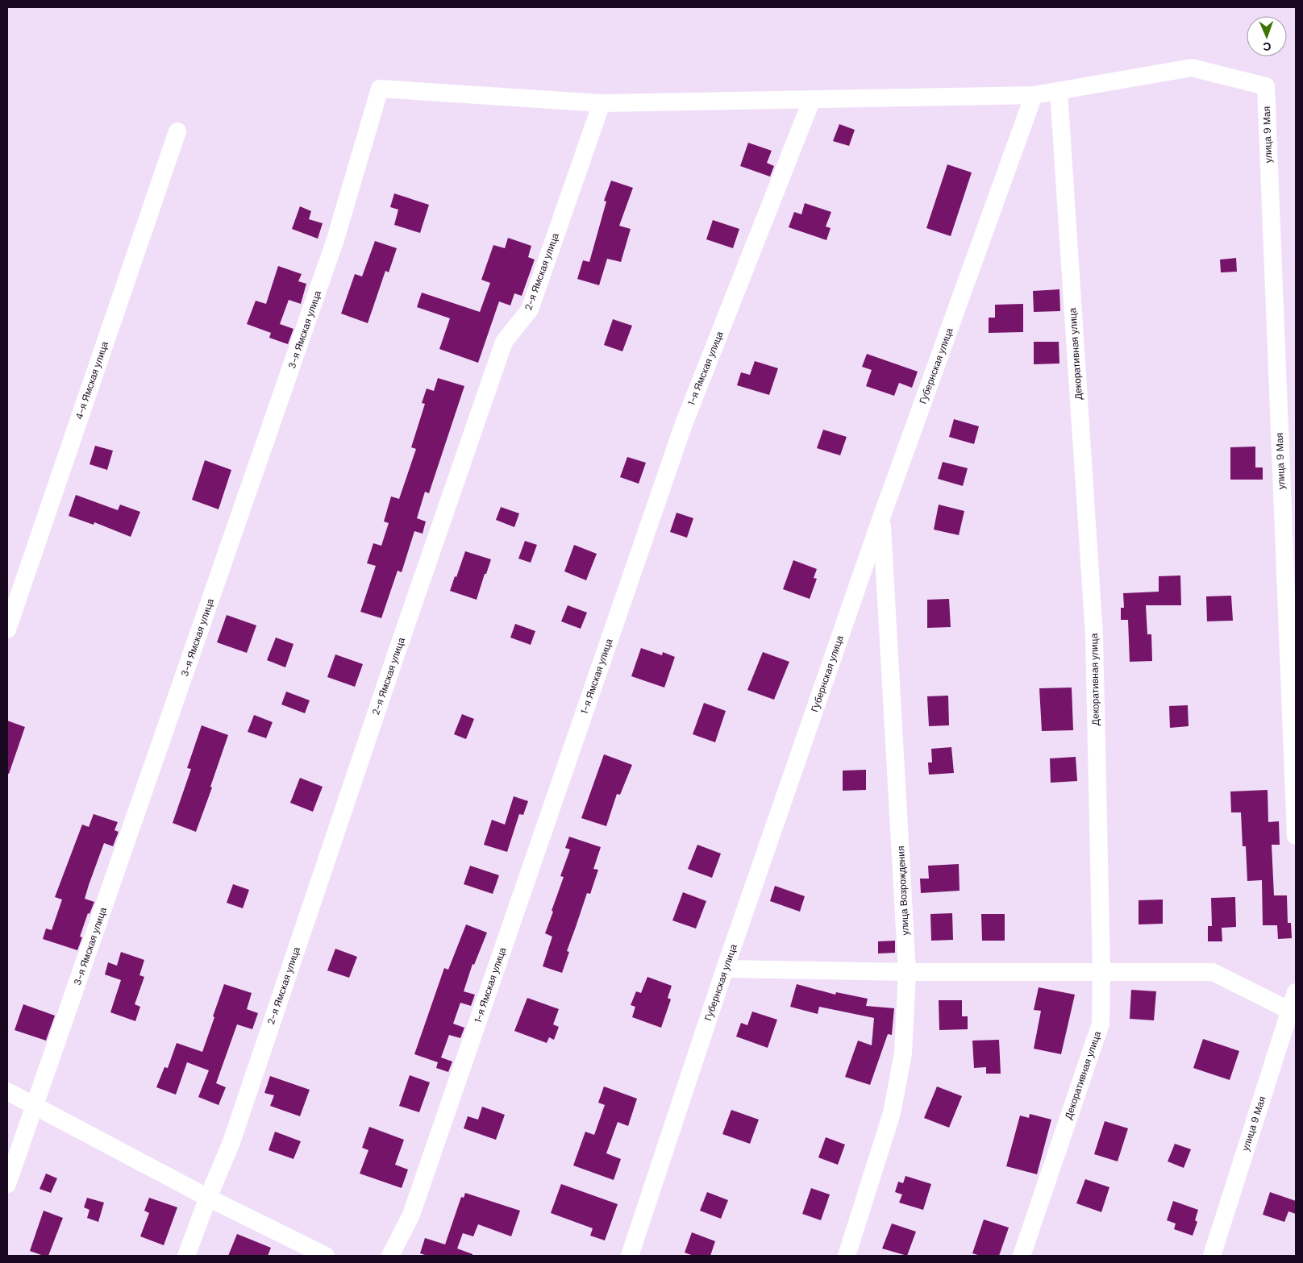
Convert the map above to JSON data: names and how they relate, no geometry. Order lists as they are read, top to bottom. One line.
{"streets":{"street":["улица 9 Мая","2-я Ямская улица","3-я Ямская улица","Декоративная улица","Губернская улица","1-я Ямская улица","4-я Ямская улица","улица Возрождения"]},"crossings":[["улица 9 Мая","Декоративная улица"],["2-я Ямская улица","3-я Ямская улица"],["Губернская улица","улица Возрождения"]],"north":"bottom"}
